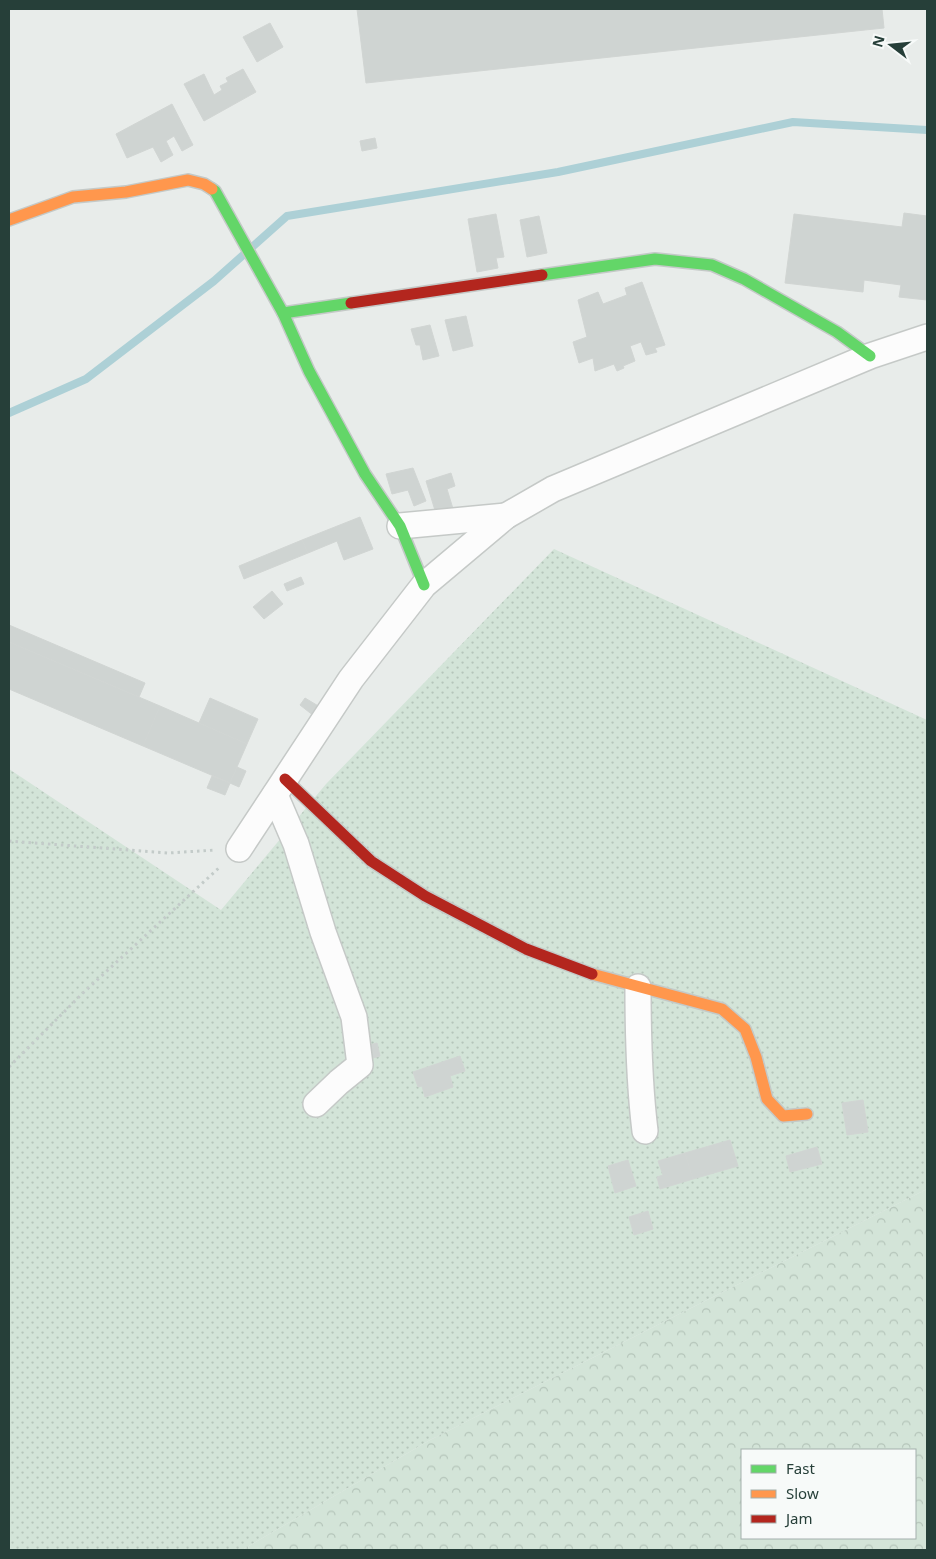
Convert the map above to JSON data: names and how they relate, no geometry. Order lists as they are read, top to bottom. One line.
{"legend":["Fast","Slow","Jam"],"north":"left"}
